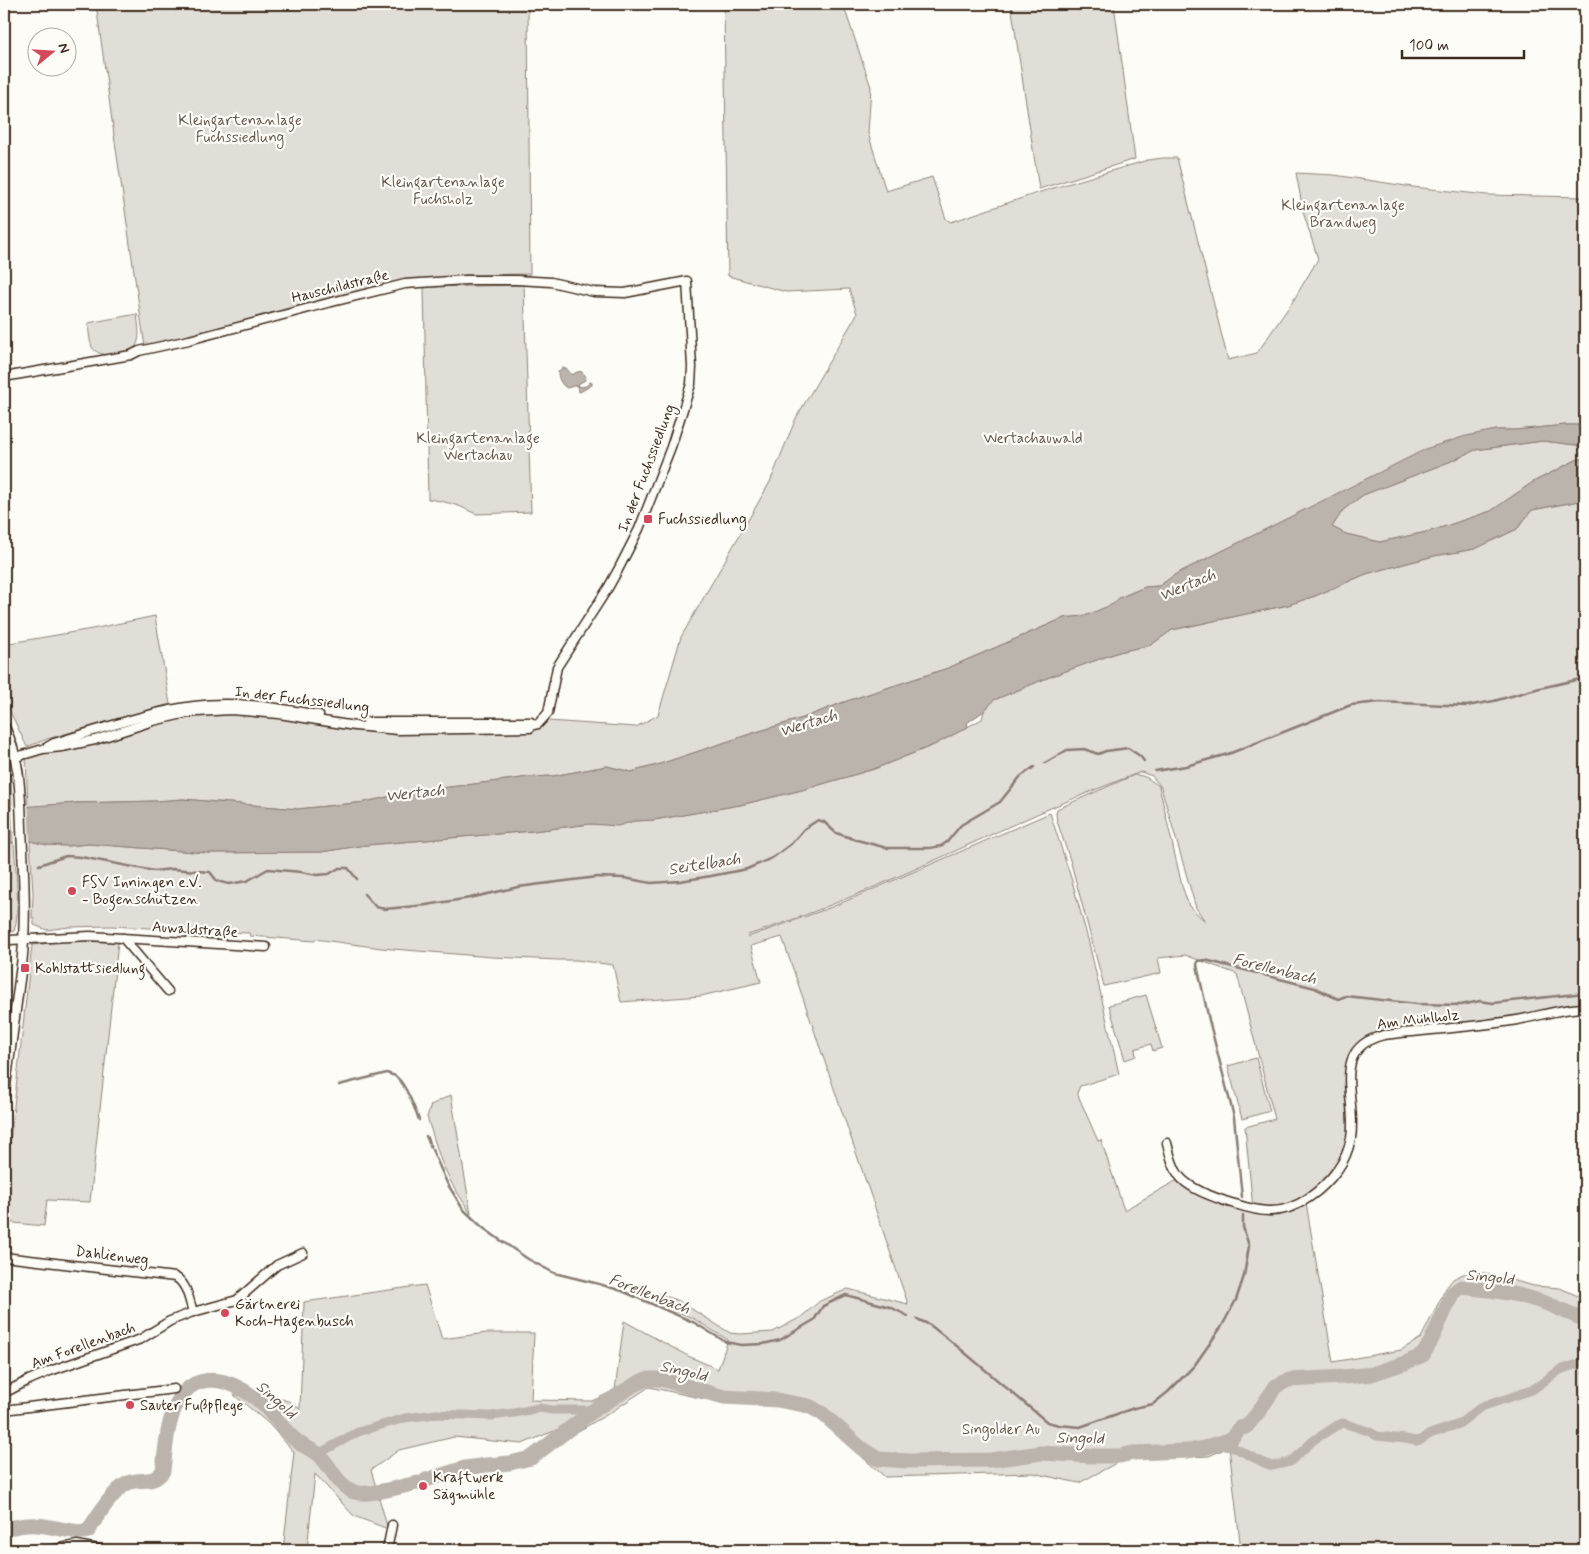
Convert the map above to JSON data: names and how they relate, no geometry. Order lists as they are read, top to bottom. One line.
{"streets":{"street":["Hauschildstraße","In der Fuchssiedlung","Auwaldstraße","Am Mühlholz","Dahlienweg","Am Forellenbach"]},"crossings":[["Hauschildstraße","In der Fuchssiedlung"],["Dahlienweg","Am Forellenbach"]],"water":["Wertach","Seitelbach","Forellenbach","Singold"],"parks":["Kleingartenanlage Fuchssiedlung","Kleingartenanlage Fuchsholz","Kleingartenanlage Brandweg","Kleingartenanlage Wertachau","Wertachauwald","Singolder Au"],"places":{"transit":["Fuchssiedlung","Kohlstattsiedlung"],"other":["FSV Inningen e.V. - Bogenschützen","Gärtnerei Koch-Hagenbusch","Sauter Fußpflege","Kraftwerk Sägmühle"]},"scale_bar":"100 m","north":"right"}
